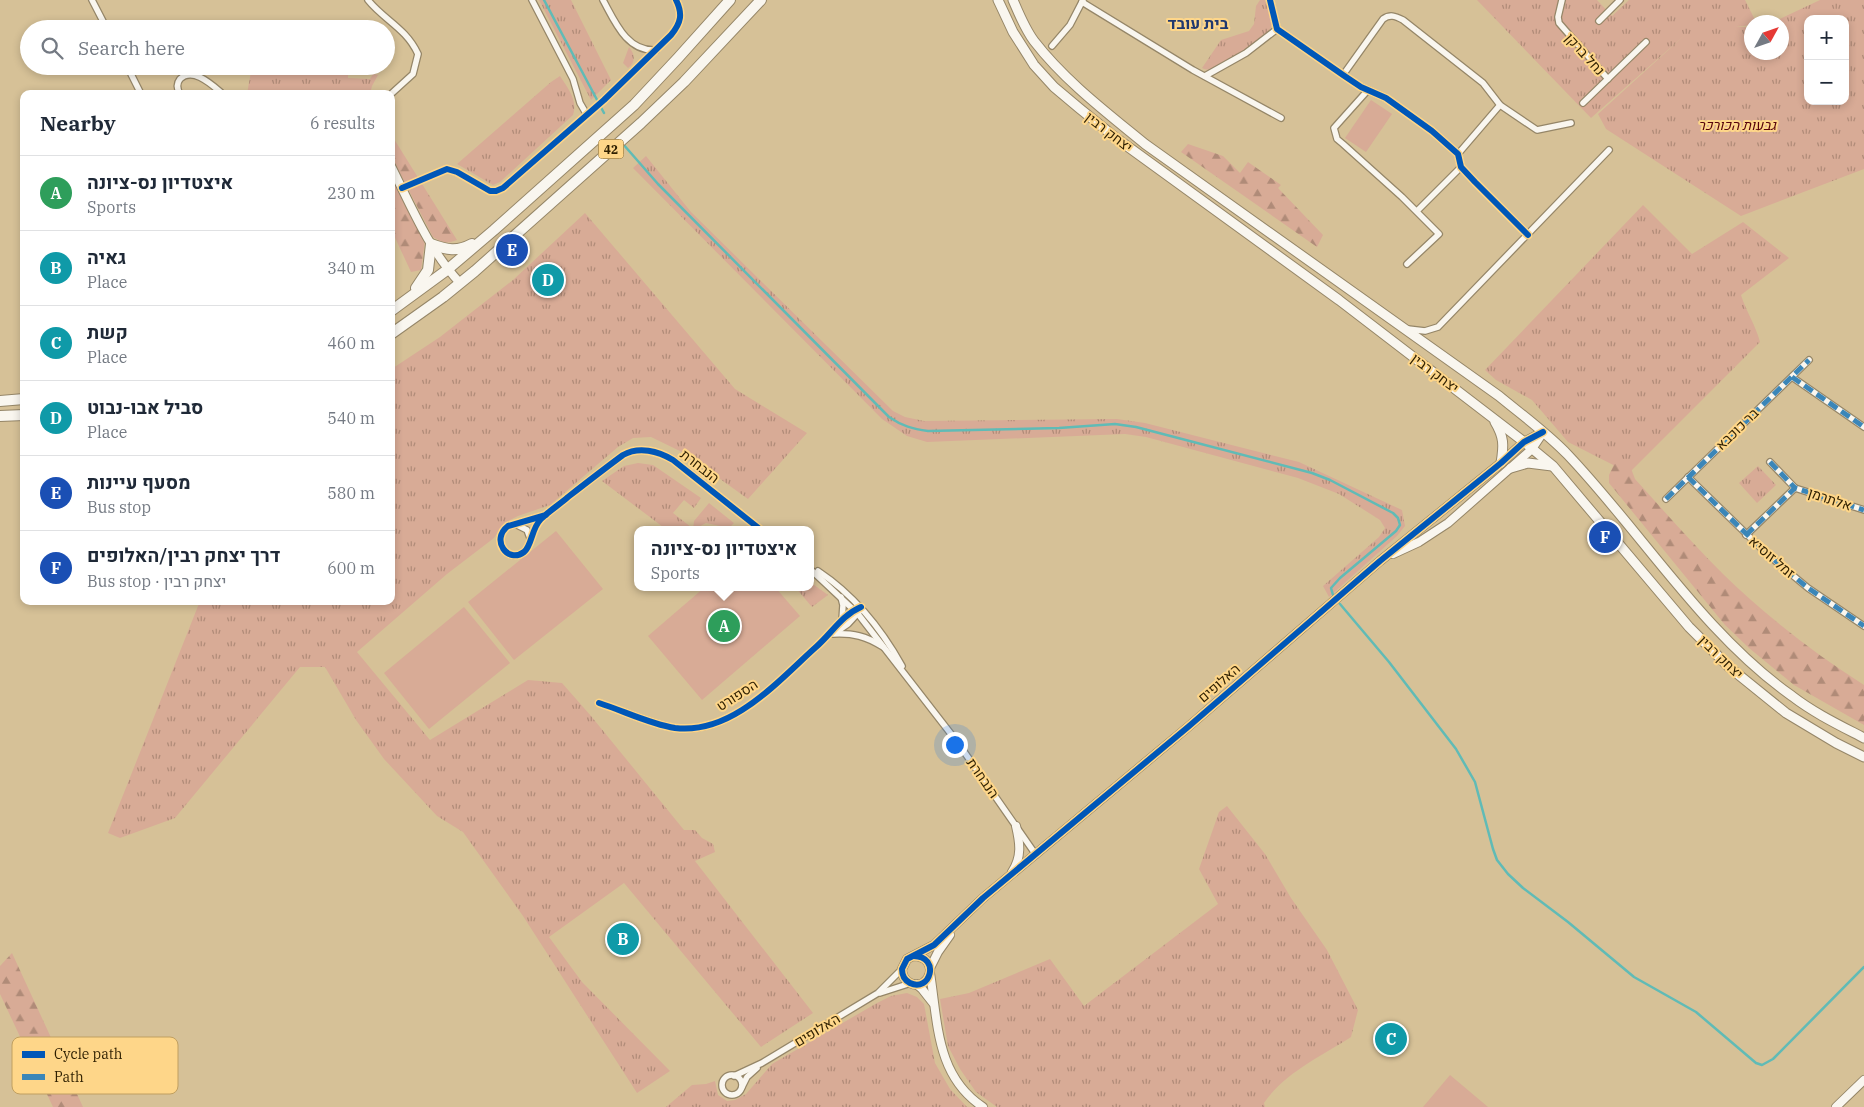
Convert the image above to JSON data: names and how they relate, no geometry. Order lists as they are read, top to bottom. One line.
{"streets":{"highway":["42"],"main road":["יצחק רבין"],"street":["נחל ברקן","בר כוכבא","הנבחרת","אלתרמן","זמל זוסיא","האלופים","הספורט"]},"crossings":[["יצחק רבין","האלופים"],["בר כוכבא","זמל זוסיא"],["הנבחרת","האלופים"],["הנבחרת","הספורט"],["אלתרמן","זמל זוסיא"]],"districts":["בית עובד"],"parks":["גבעות הכורכר"],"legend":["Cycle path","Path"],"north":"top right","page":{"map_buttons":["+","−"],"search":"Search here","heading":["Nearby","6 results"],"list":[{"mark":"A","name":"איצטדיון נס-ציונה","note":"Sports","value":"230 m"},{"mark":"B","name":"גאיה","note":"Place","value":"340 m"},{"mark":"C","name":"קשת","note":"Place","value":"460 m"},{"mark":"D","name":"סביל אבו-נבוט","note":"Place","value":"540 m"},{"mark":"E","name":"מסעף עיינות","note":"Bus stop","value":"580 m"},{"mark":"F","name":"דרך יצחק רבין/האלופים","note":"Bus stop · יצחק רבין","value":"600 m"}],"pins":["E","D","F","A","B","C"],"popup":["איצטדיון נס-ציונה","Sports"]}}
